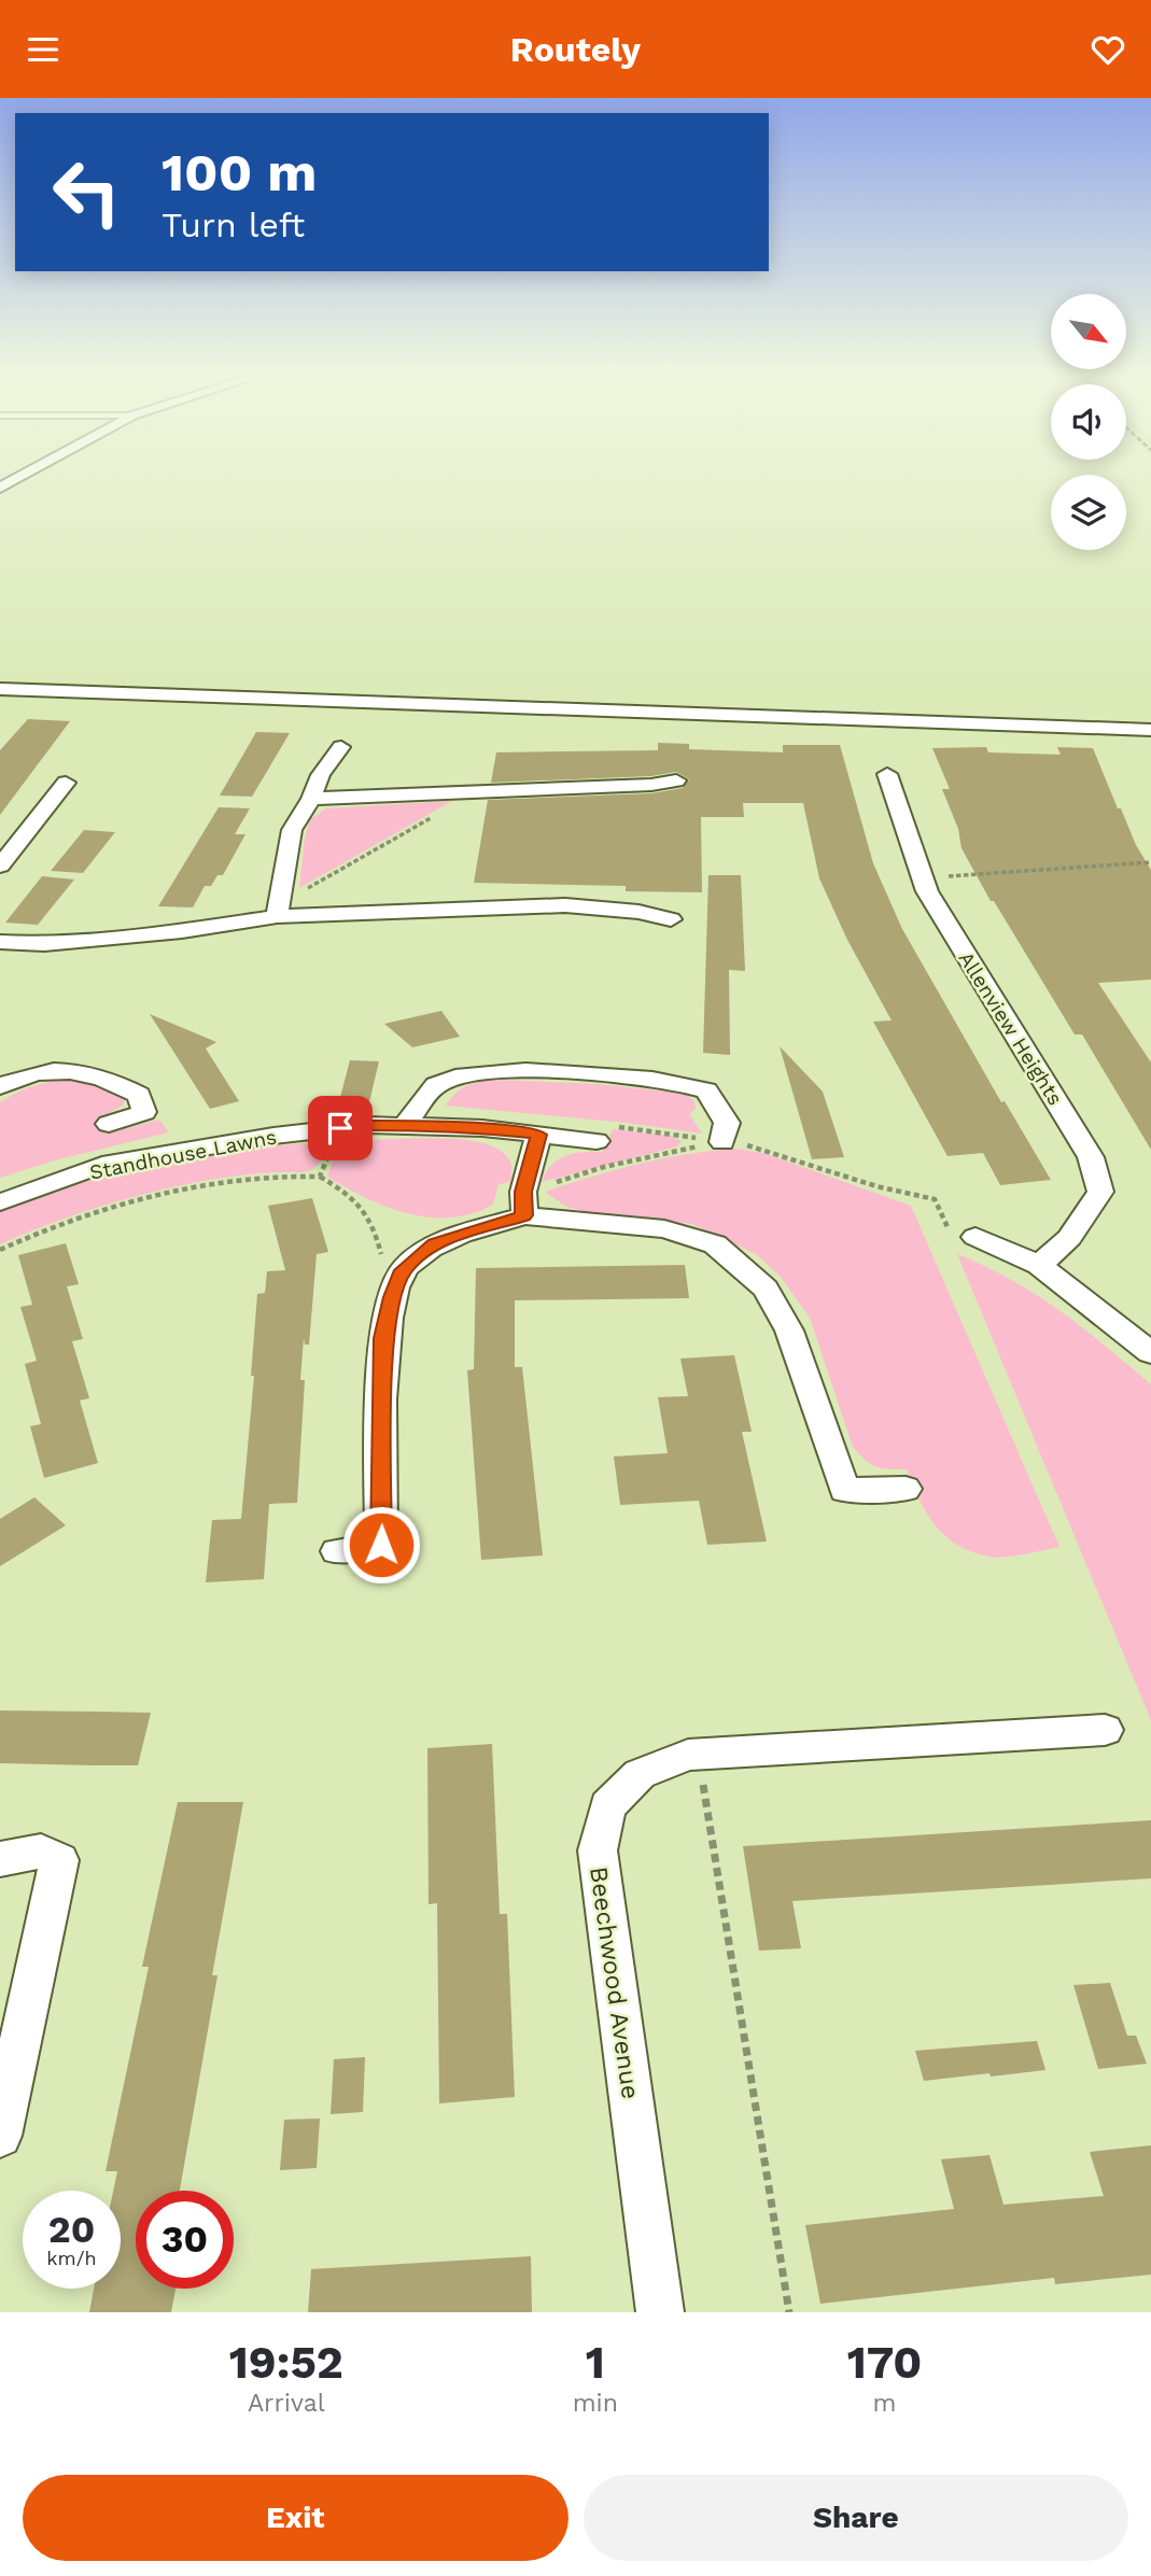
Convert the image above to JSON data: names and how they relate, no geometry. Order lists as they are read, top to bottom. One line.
{"streets":{"street":["Allenview Heights","Standhouse Lawns","Beechwood Avenue"]},"north":"bottom right","page":{"header":"Routely","turn":["100 m","Turn left"],"speed":"20 km/h","limit":"30","eta":["19:52","Arrival","1","min","170","m"],"buttons":["Exit","Share"]}}
